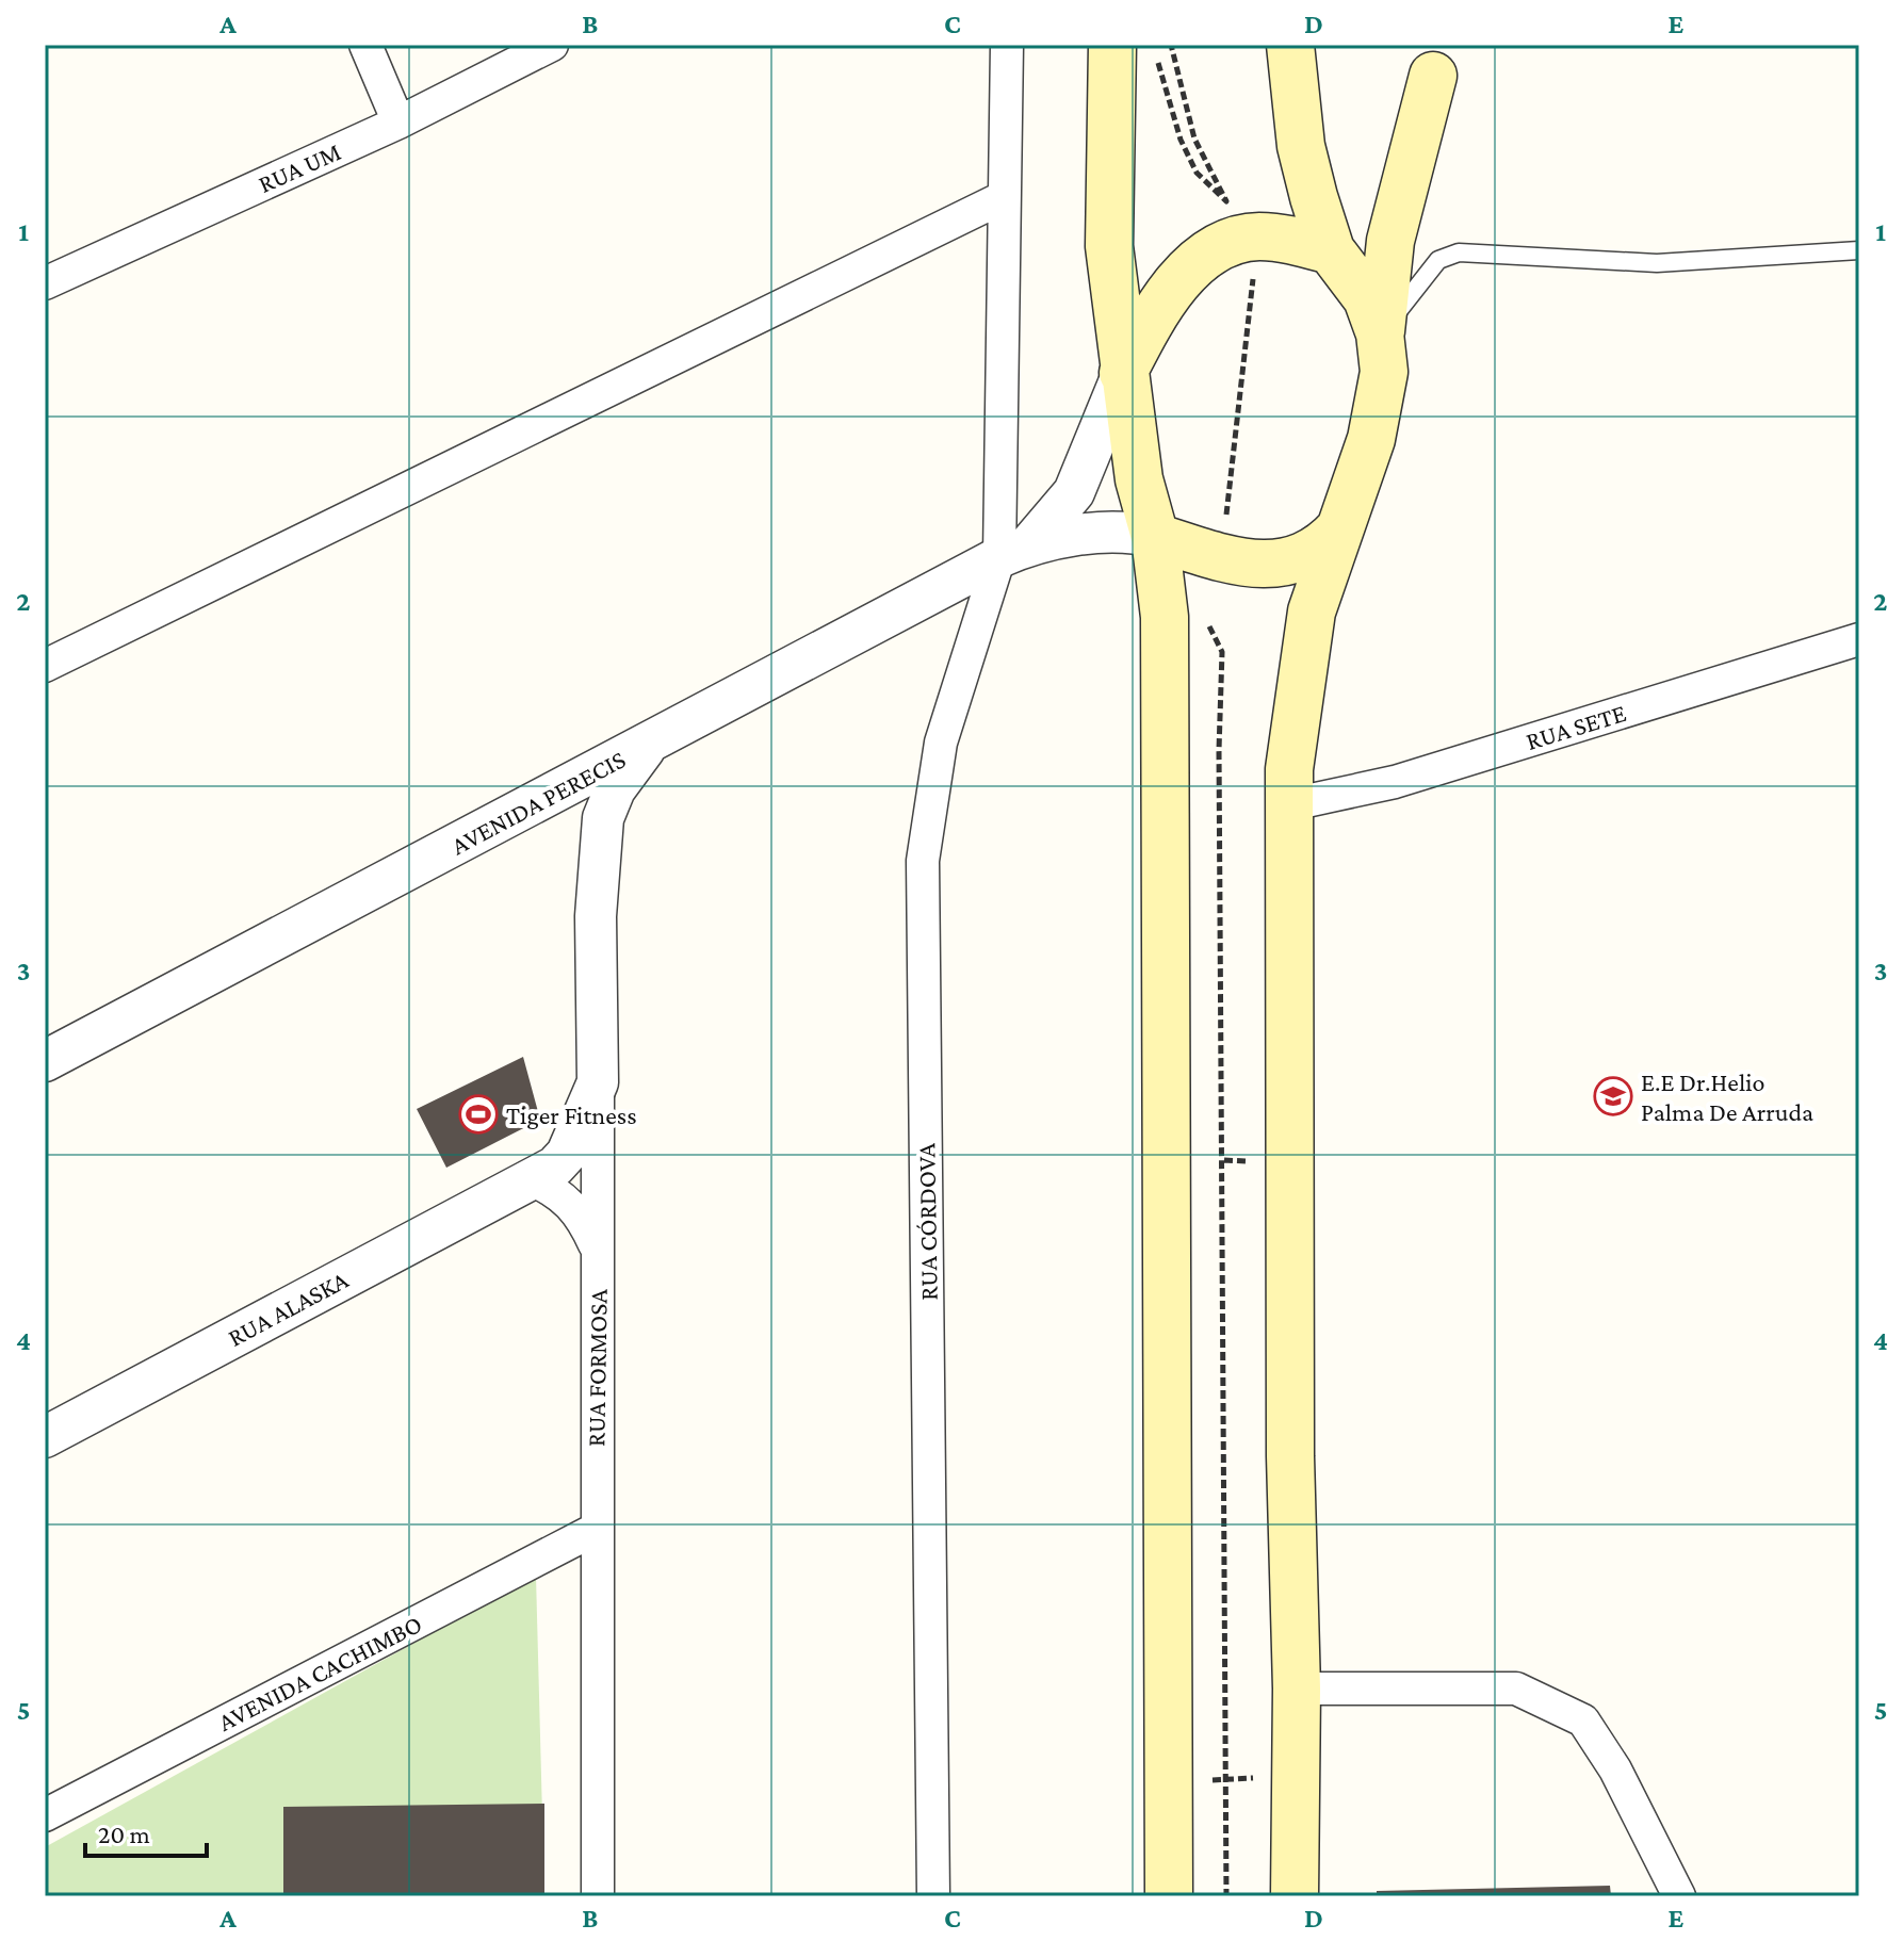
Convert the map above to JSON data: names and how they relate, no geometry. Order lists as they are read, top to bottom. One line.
{"streets":{"street":["RUA UM","RUA SETE","AVENIDA PERECIS","RUA CÓRDOVA","RUA ALASKA","RUA FORMOSA","AVENIDA CACHIMBO"]},"crossings":[["AVENIDA PERECIS","RUA CÓRDOVA"],["AVENIDA PERECIS","RUA FORMOSA"],["RUA ALASKA","RUA FORMOSA"],["RUA FORMOSA","AVENIDA CACHIMBO"]],"places":{"school or university":["E.E Dr.Helio Palma De Arruda"],"sports":["Tiger Fitness"]},"scale_bar":"20 m","grid":{"columns":["A","B","C","D","E"],"rows":["1","2","3","4","5"]}}
